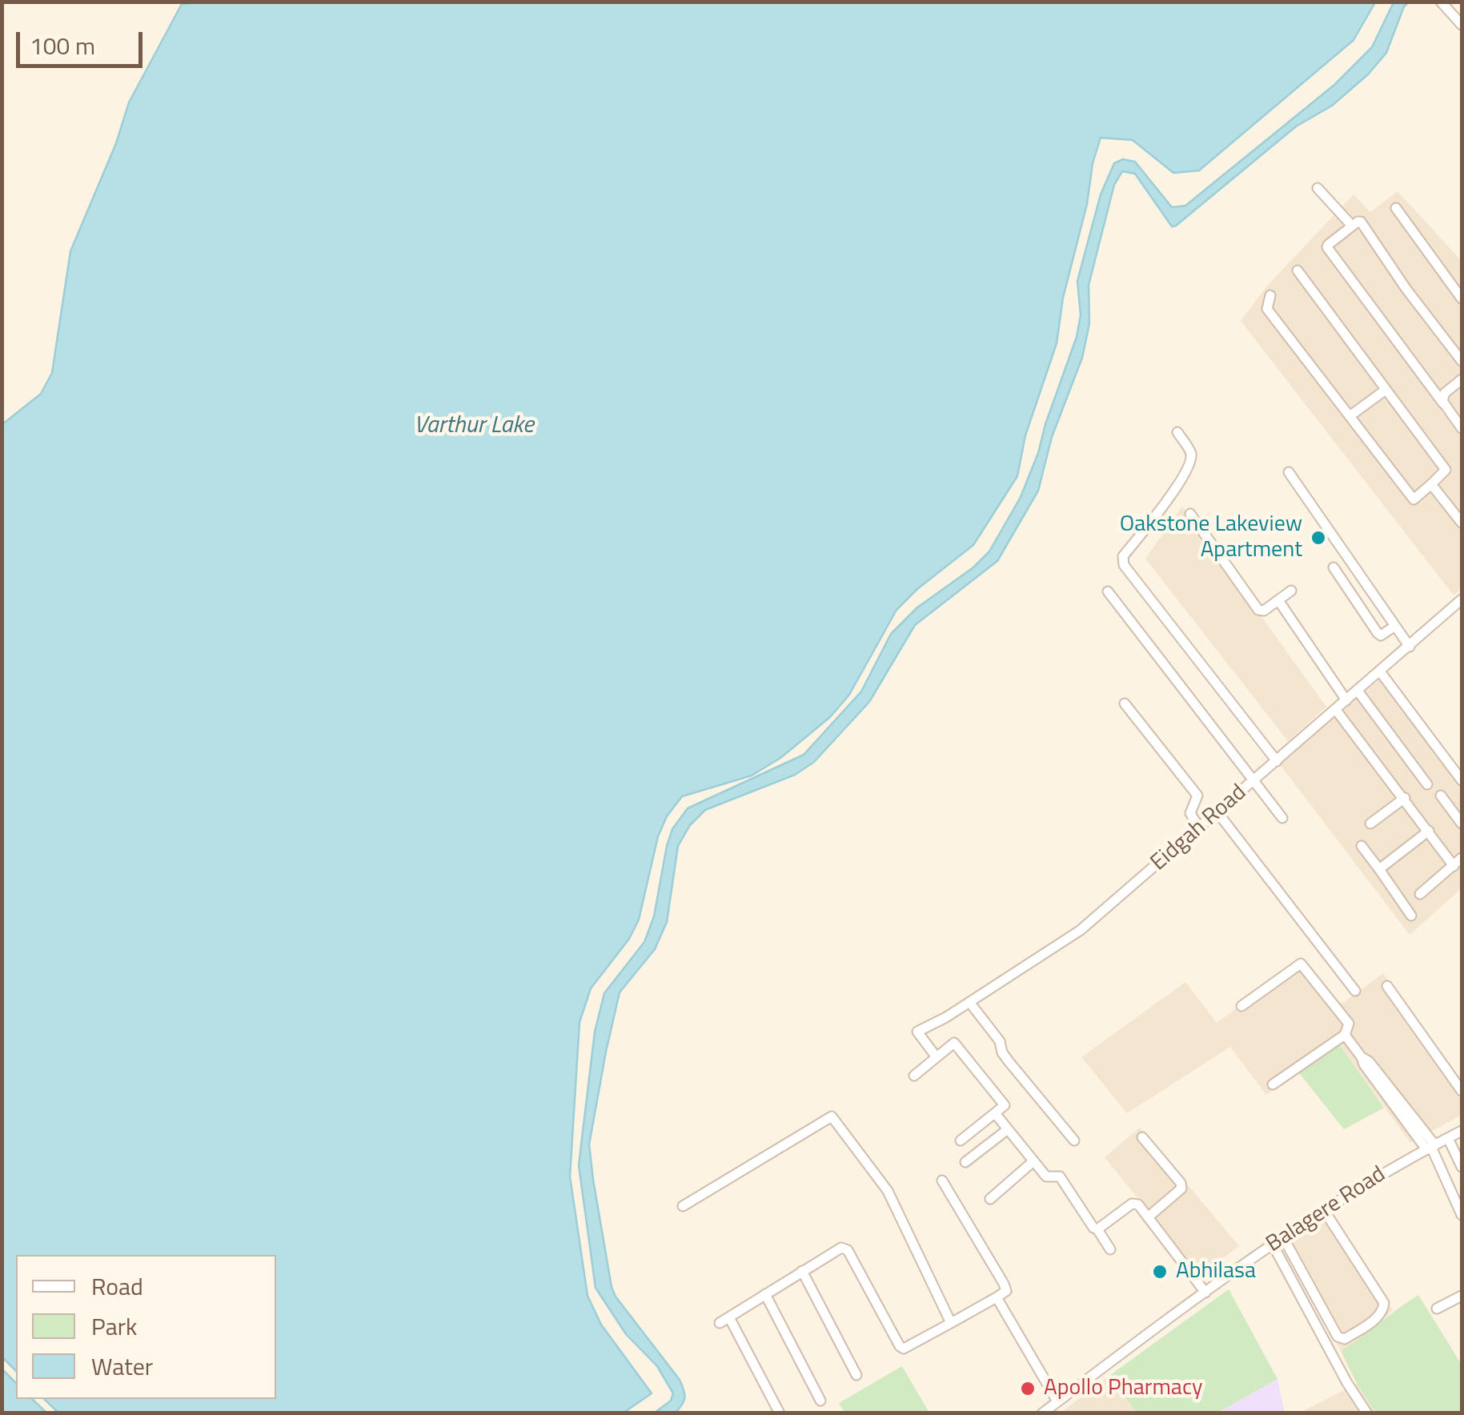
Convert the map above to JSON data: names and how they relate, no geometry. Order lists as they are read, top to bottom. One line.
{"streets":{"street":["Eidgah Road","Balagere Road"]},"water":["Varthur Lake"],"places":["Oakstone Lakeview Apartment","Abhilasa","Apollo Pharmacy"],"legend":["Road","Park","Water"],"scale_bar":"100 m"}
